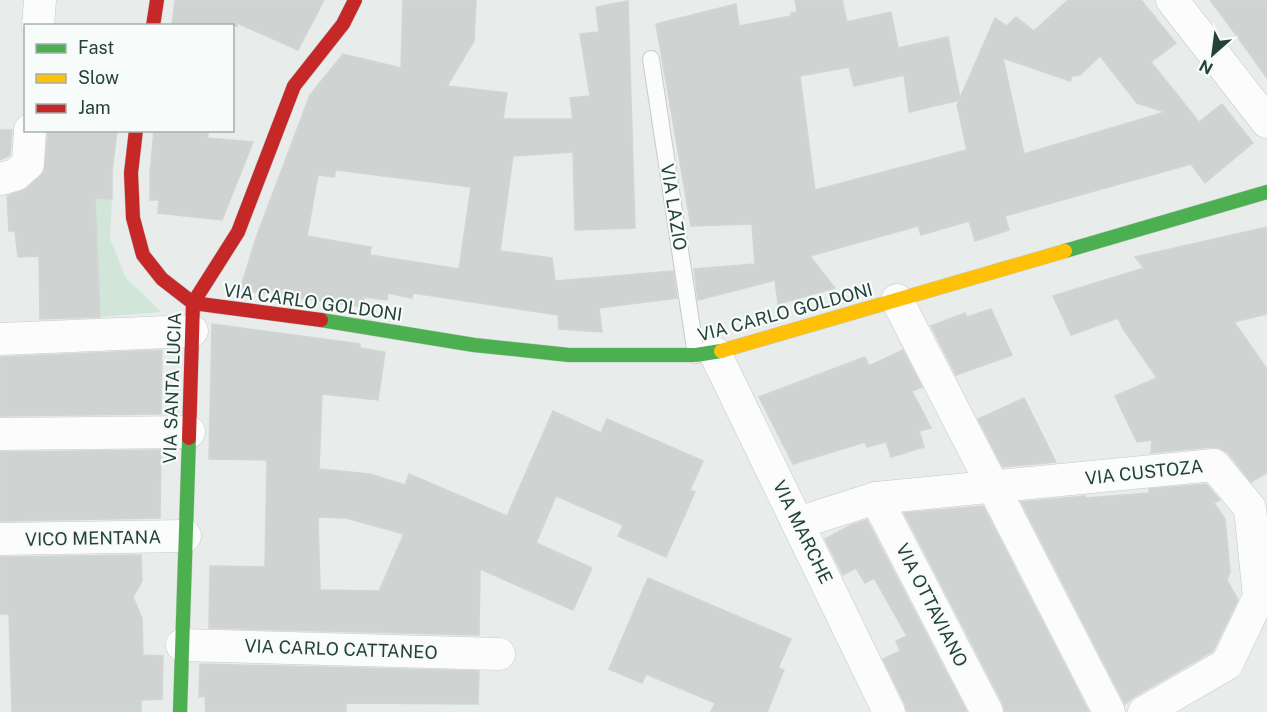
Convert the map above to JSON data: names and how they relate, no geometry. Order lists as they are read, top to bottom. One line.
{"streets":{"street":["VIA CARLO GOLDONI","VIA SANTA LUCIA","VIA CUSTOZA","VIA MARCHE","VICO MENTANA","VIA OTTAVIANO","VIA CARLO CATTANEO"],"lane":["VIA LAZIO"]},"crossings":[["VIA LAZIO","VIA CARLO GOLDONI"],["VIA LAZIO","VIA MARCHE"],["VIA CARLO GOLDONI","VIA SANTA LUCIA"],["VIA CARLO GOLDONI","VIA MARCHE"],["VIA SANTA LUCIA","VICO MENTANA"],["VIA SANTA LUCIA","VIA CARLO CATTANEO"],["VIA CUSTOZA","VIA MARCHE"],["VIA CUSTOZA","VIA OTTAVIANO"]],"legend":["Fast","Slow","Jam"],"north":"bottom left"}
